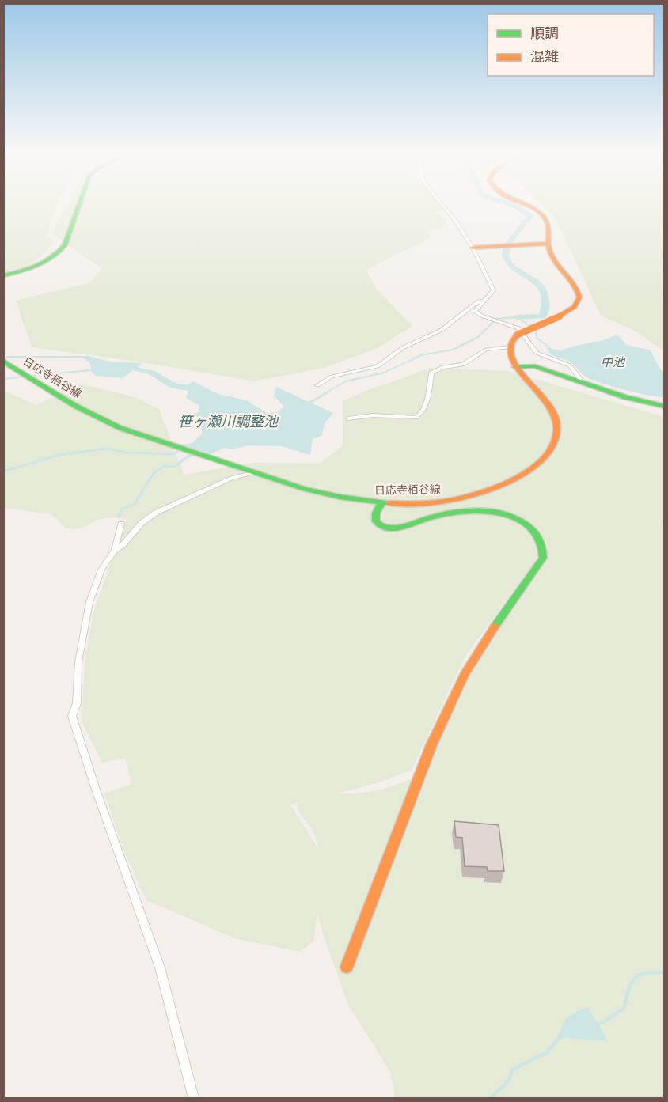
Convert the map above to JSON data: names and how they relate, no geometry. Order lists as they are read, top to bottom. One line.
{"streets":{"main road":["日応寺栢谷線"]},"water":["中池","笹ヶ瀬川調整池"],"legend":["順調","混雑"]}
